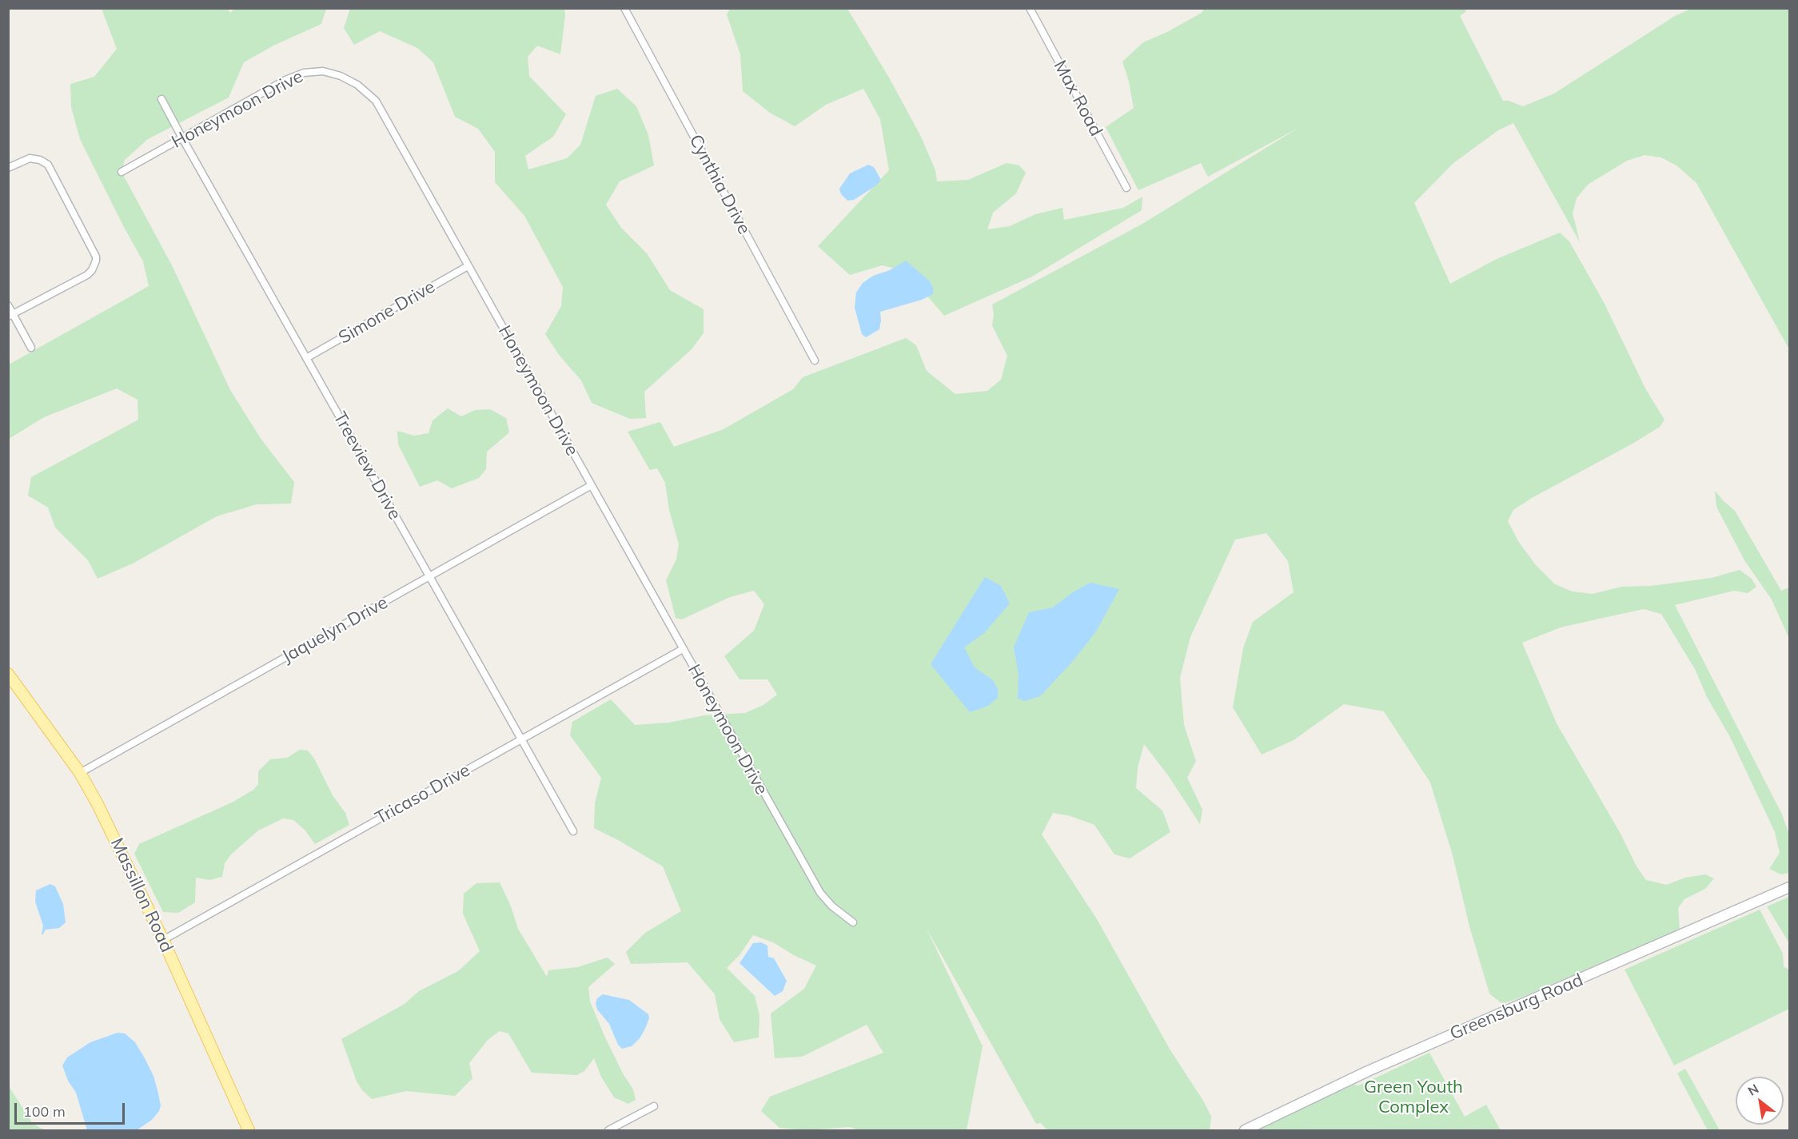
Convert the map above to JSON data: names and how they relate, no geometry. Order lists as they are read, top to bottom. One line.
{"streets":{"main road":["Massillon Road","Greensburg Road"],"street":["Max Road","Honeymoon Drive","Cynthia Drive","Simone Drive","Treeview Drive","Jaquelyn Drive","Tricaso Drive"]},"crossings":[["Honeymoon Drive","Simone Drive"],["Honeymoon Drive","Treeview Drive"],["Honeymoon Drive","Jaquelyn Drive"],["Honeymoon Drive","Tricaso Drive"],["Simone Drive","Treeview Drive"],["Treeview Drive","Jaquelyn Drive"],["Treeview Drive","Tricaso Drive"],["Jaquelyn Drive","Massillon Road"],["Tricaso Drive","Massillon Road"]],"parks":["Green Youth Complex"],"scale_bar":"100 m","north":"top left"}
